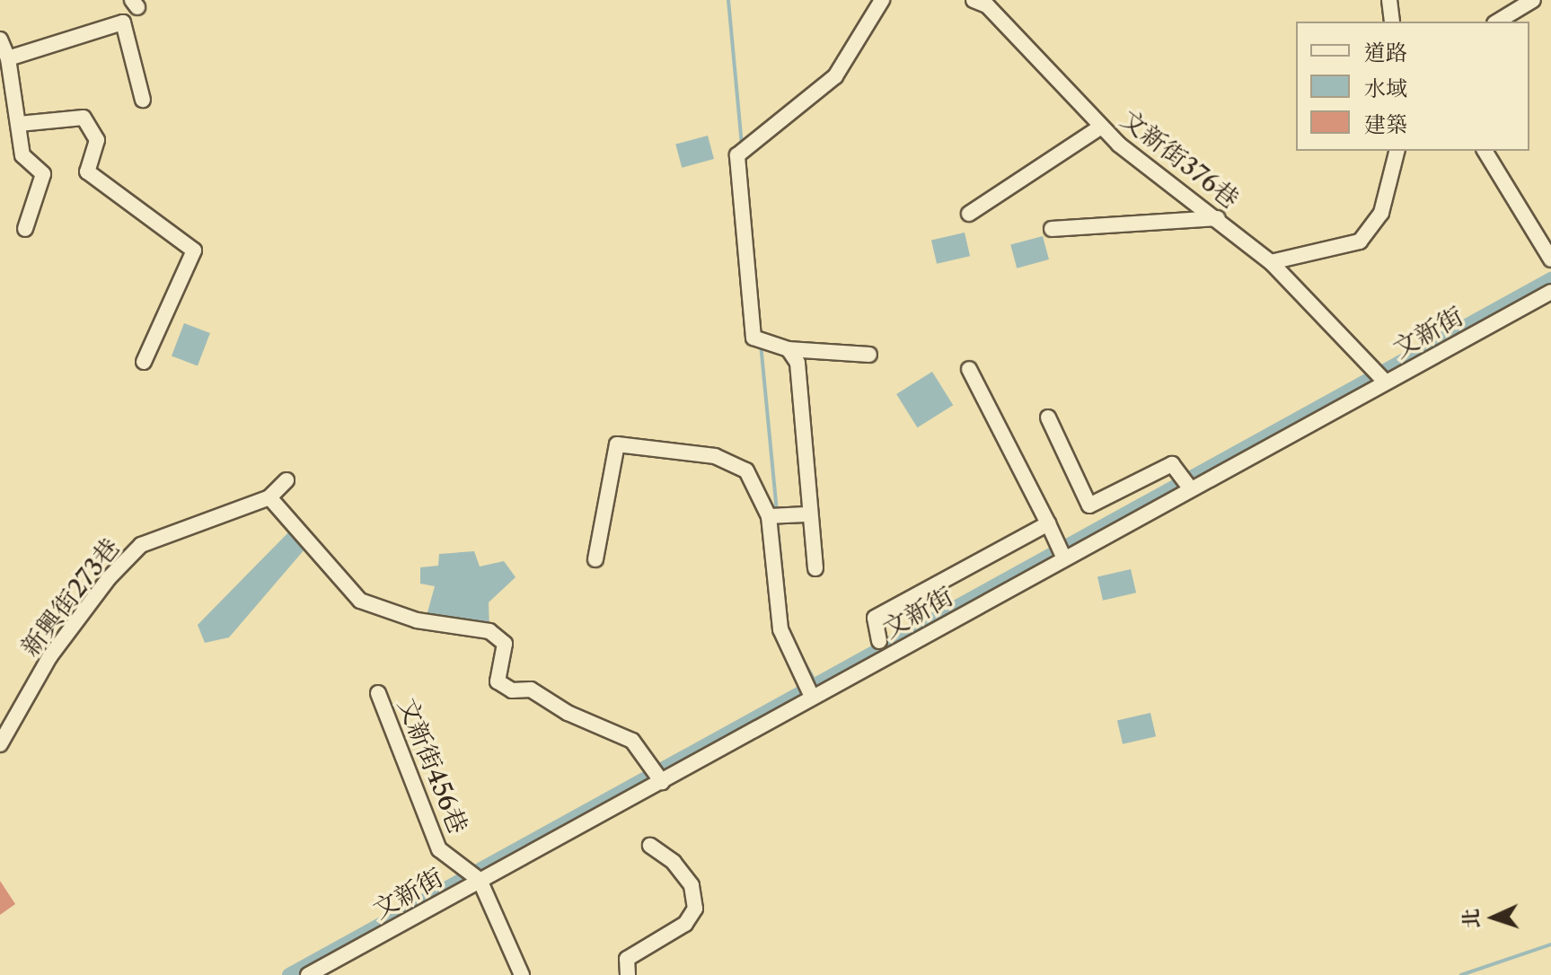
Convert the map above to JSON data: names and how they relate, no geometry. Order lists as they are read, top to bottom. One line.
{"streets":{"street":["文新街376巷","文新街","新興街273巷","文新街456巷"]},"crossings":[["文新街376巷","文新街"],["文新街","文新街456巷"]],"legend":["道路","水域","建築"],"north":"left"}
